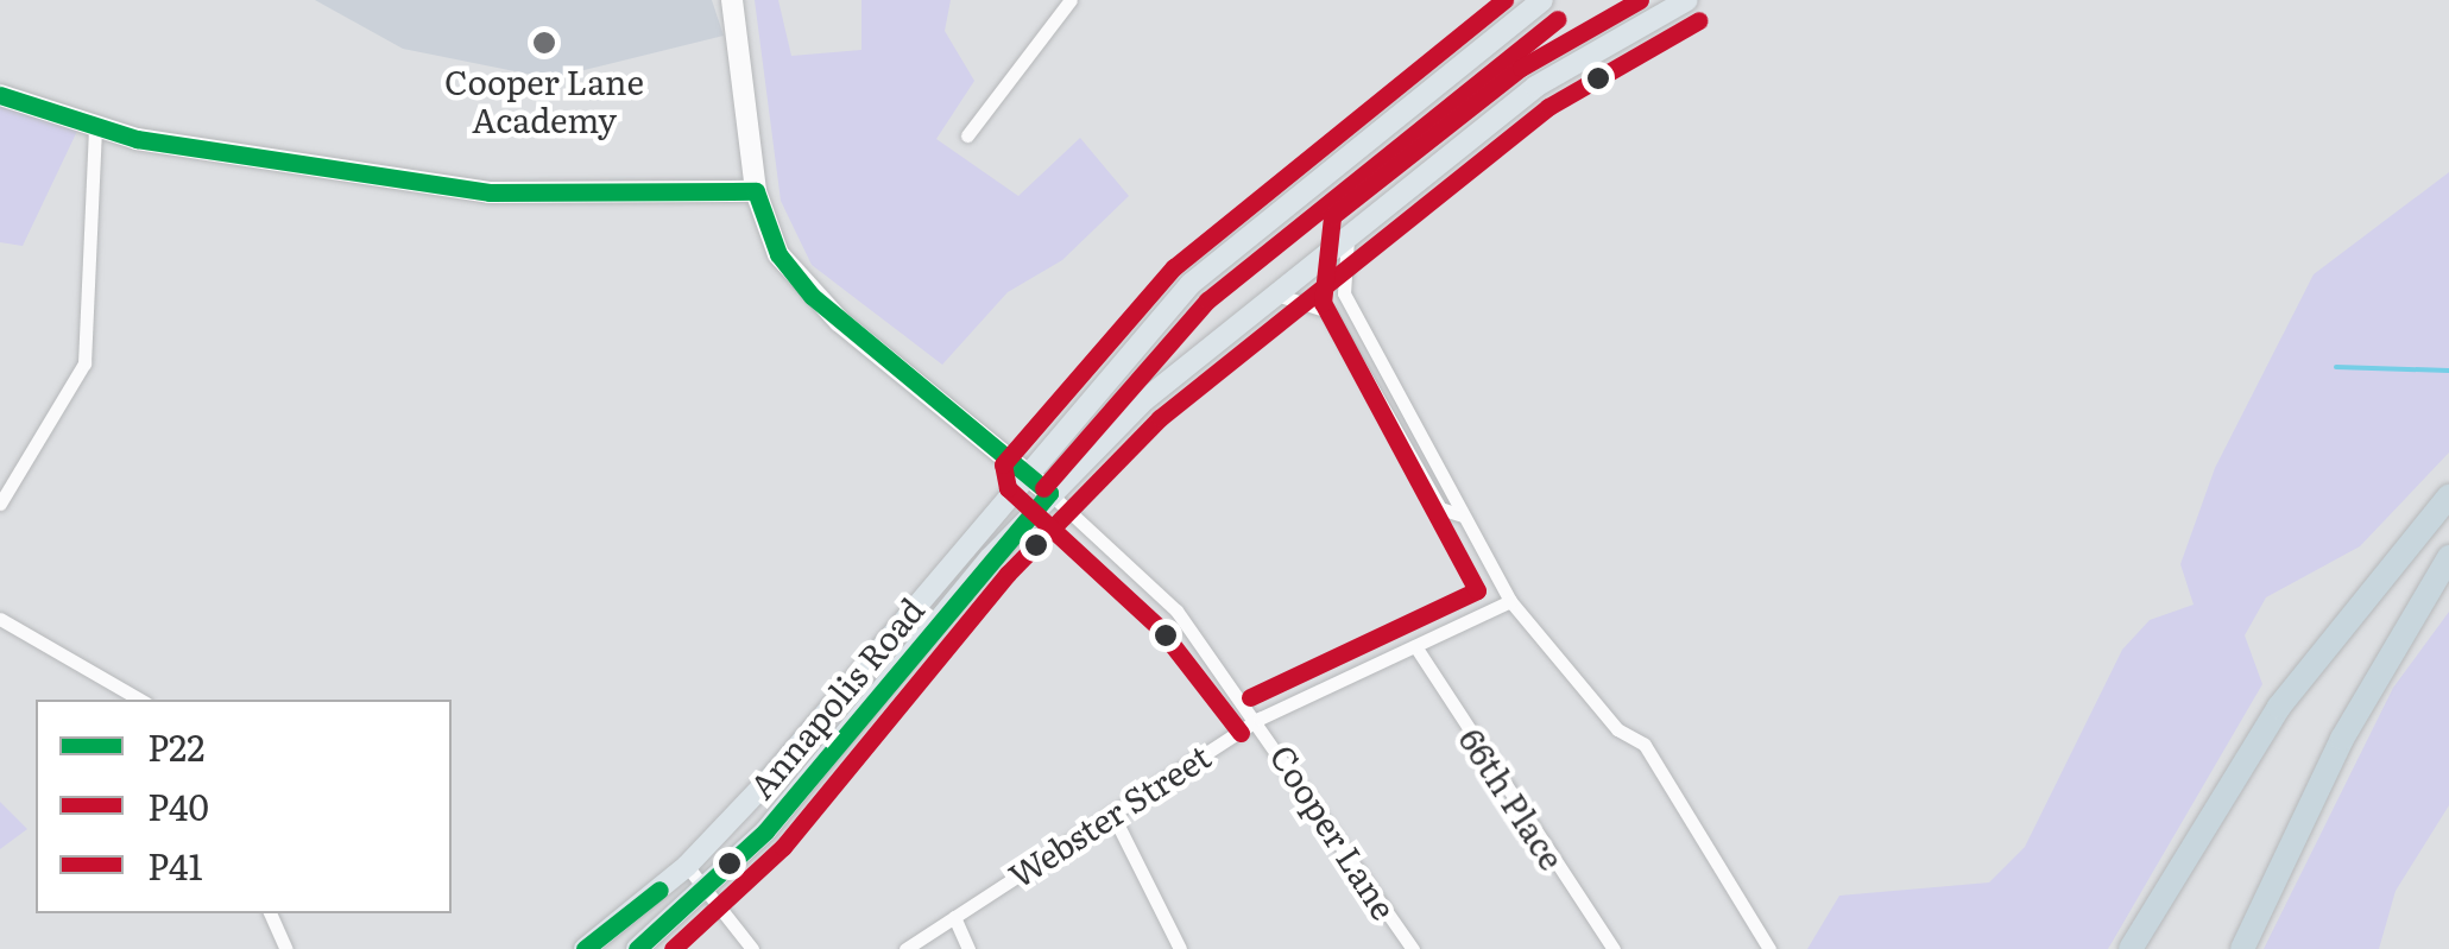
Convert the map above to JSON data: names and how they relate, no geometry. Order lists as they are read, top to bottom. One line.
{"streets":{"main road":["Annapolis Road"],"street":["66th Place","Webster Street","Cooper Lane"]},"crossings":[["Annapolis Road","Cooper Lane"],["66th Place","Webster Street"],["Webster Street","Cooper Lane"]],"places":["Cooper Lane Academy"],"lines":["transit line P41","transit line P40","transit line P22"],"legend":["P22","P40","P41"]}
